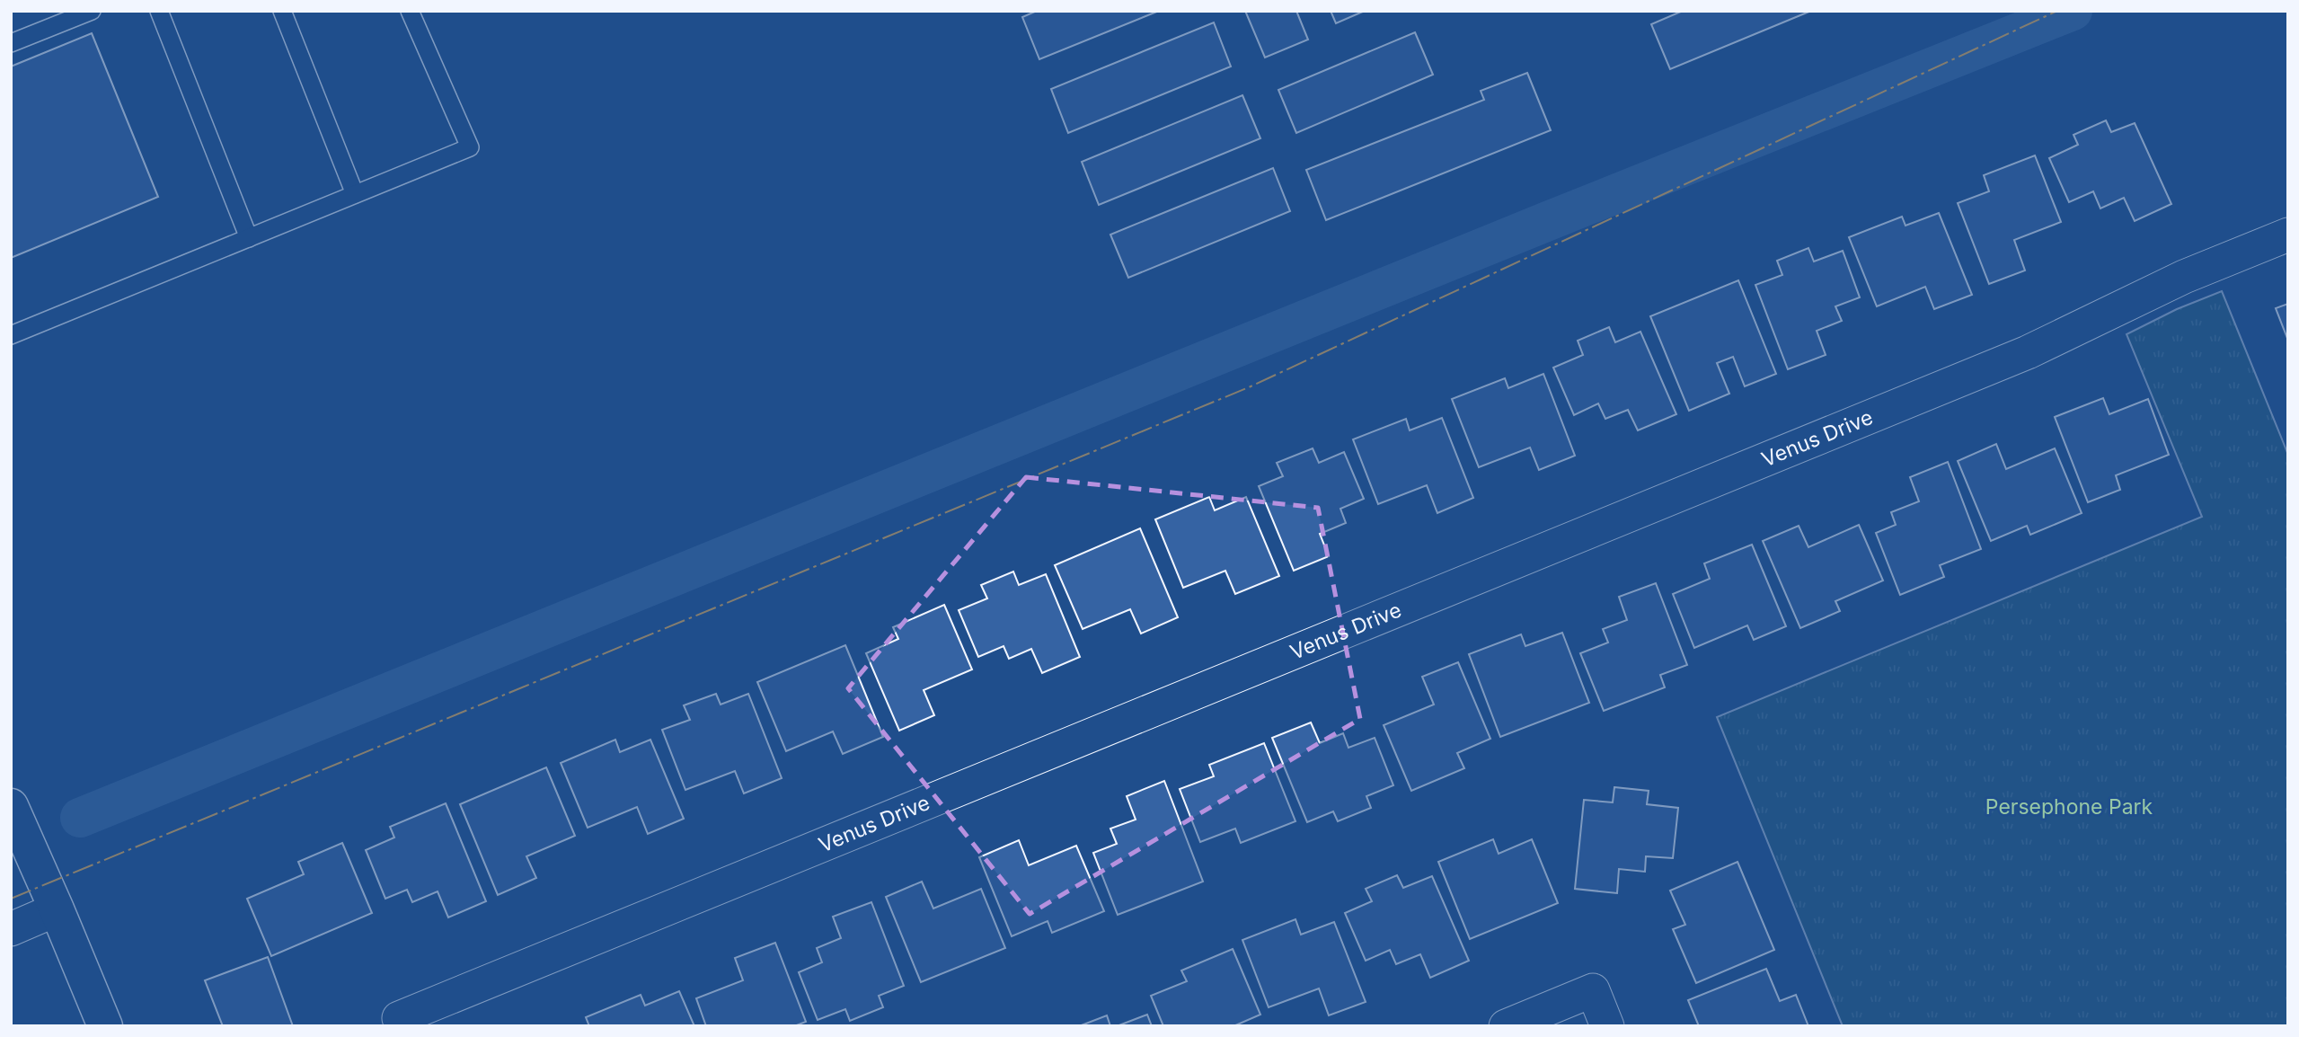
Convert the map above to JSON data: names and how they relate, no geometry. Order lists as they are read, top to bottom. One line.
{"streets":{"street":["Venus Drive"]},"parks":["Persephone Park"]}
